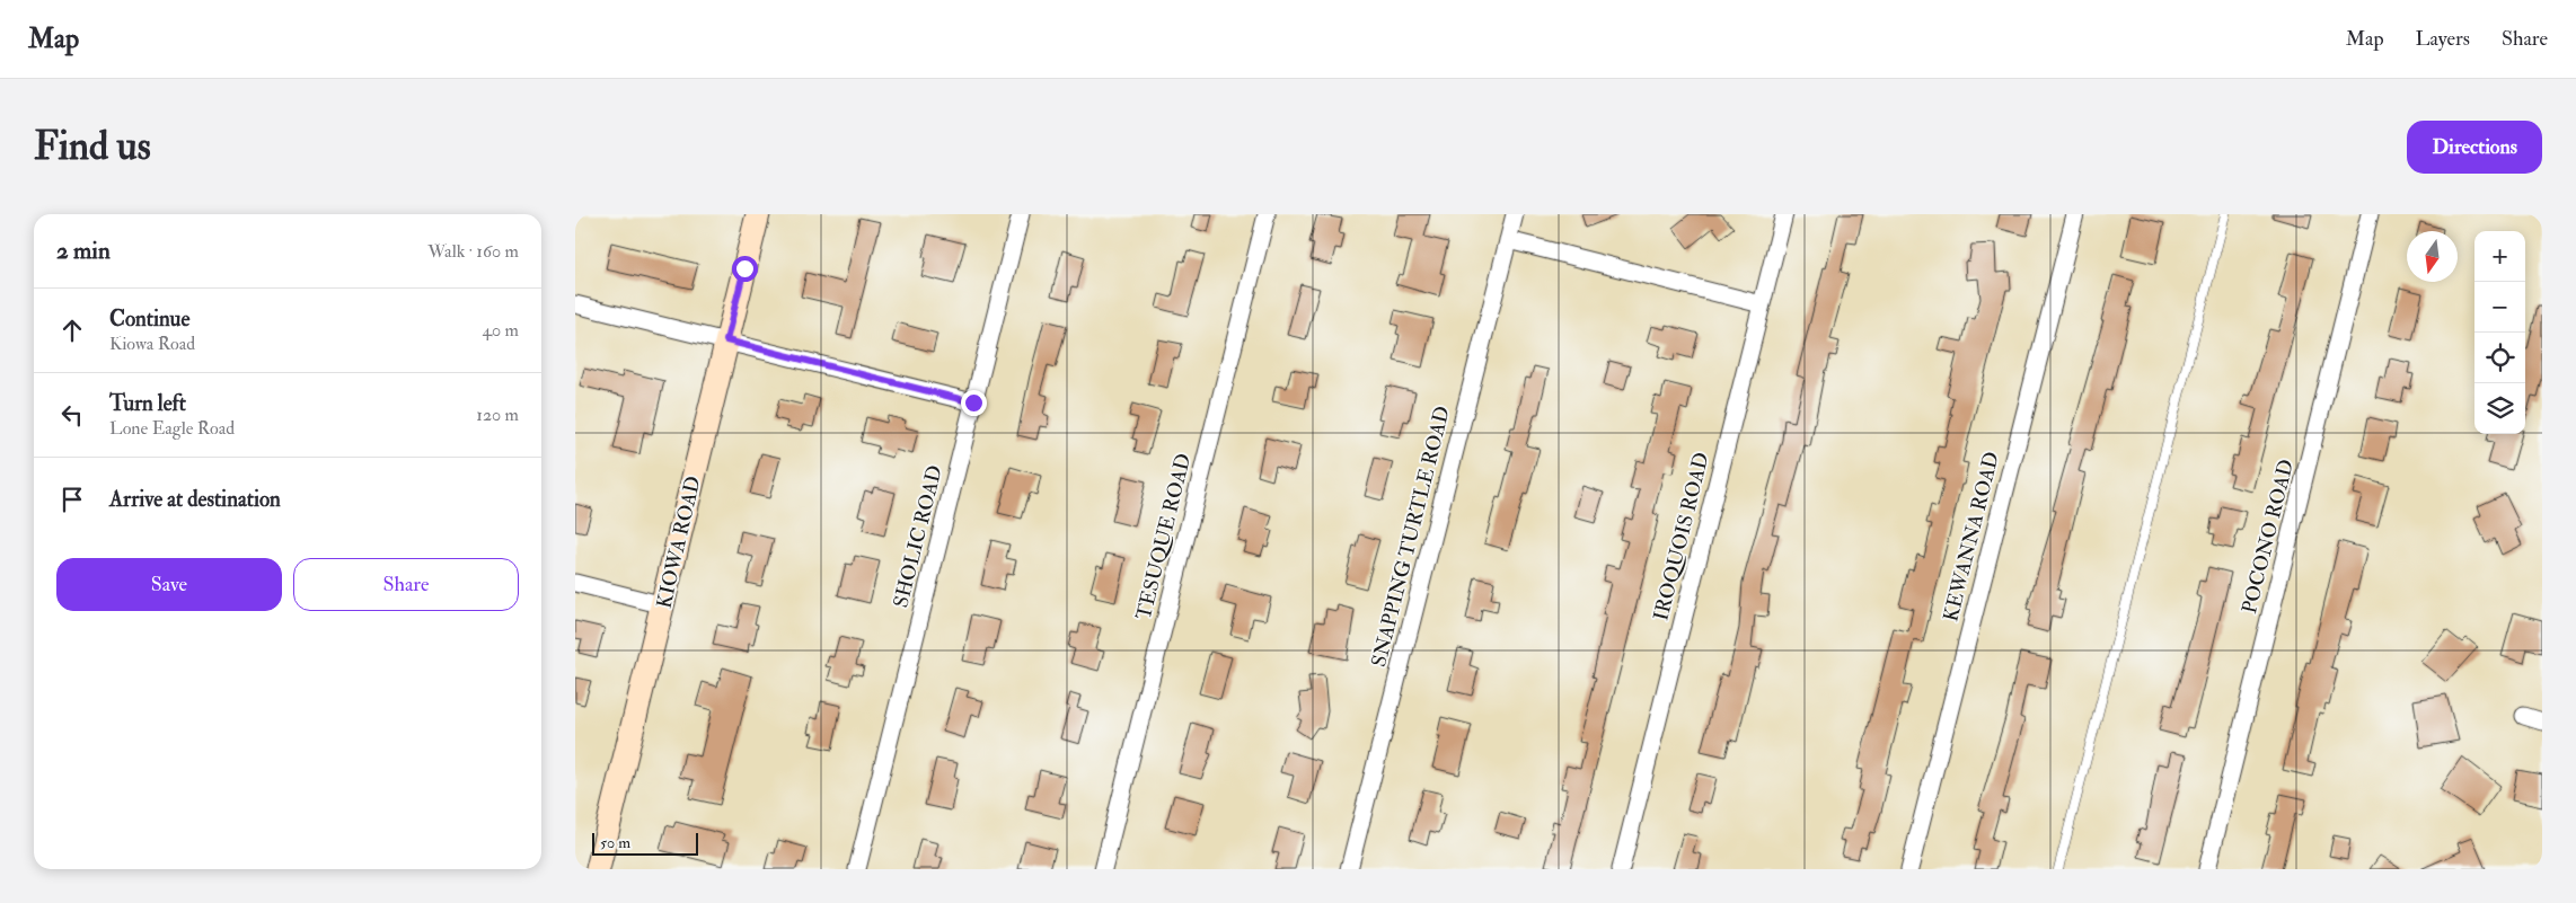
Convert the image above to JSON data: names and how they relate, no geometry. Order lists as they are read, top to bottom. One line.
{"streets":{"street":["SHOLIC ROAD","TESUQUE ROAD","SNAPPING TURTLE ROAD","IROQUOIS ROAD","KEWANNA ROAD","POCONO ROAD","KIOWA ROAD"]},"scale_bar":"50 m","north":"bottom","page":{"header":"Map","nav":["Map","Layers","Share"],"buttons":["Directions",["Save","Share"]],"title":"Find us","heading":["2 min","Walk · 160 m"],"map_buttons":["+","−"],"list":[["Continue","Kiowa Road","40 m"],["Turn left","Lone Eagle Road","120 m"],"Arrive at destination"],"scale":"50 m"}}
